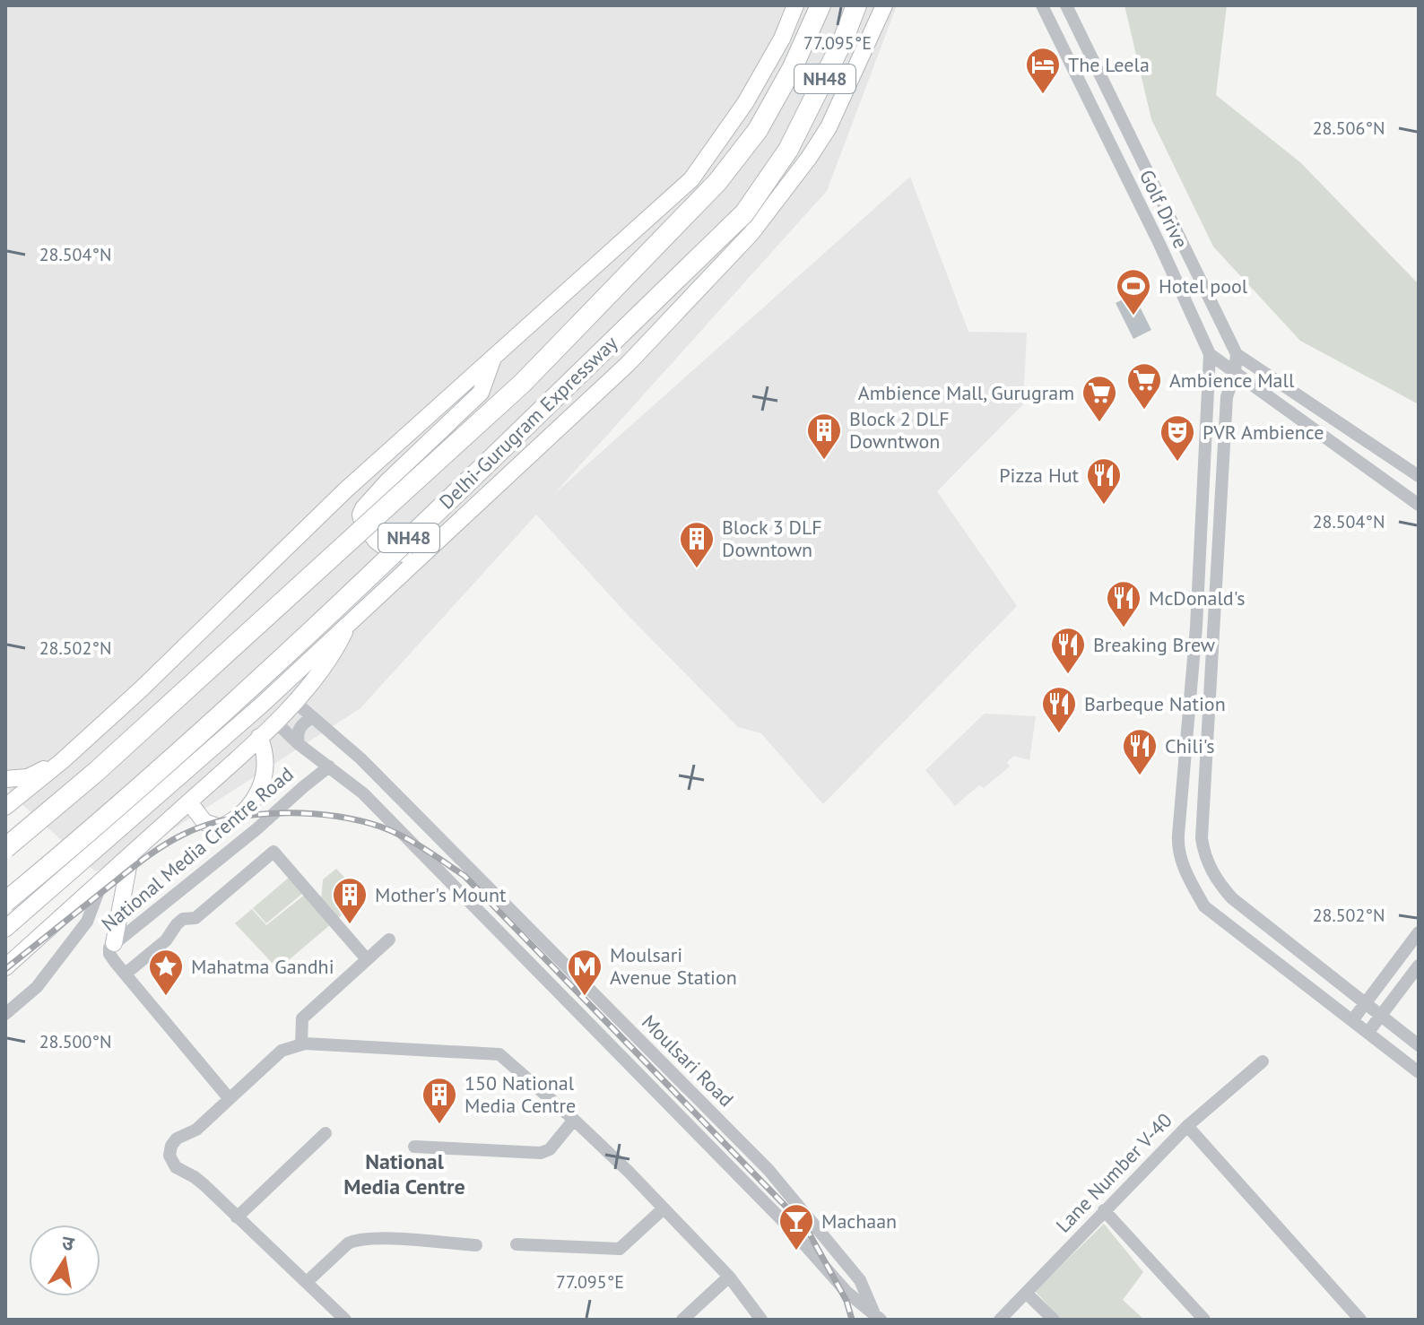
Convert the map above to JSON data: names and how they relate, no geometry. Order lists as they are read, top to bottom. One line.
{"streets":{"highway":["NH48","Delhi-Gurugram Expressway"],"street":["Golf Drive","National Media Crentre Road","Moulsari Road","Lane Number V-40"]},"crossings":[["National Media Crentre Road","Moulsari Road"]],"districts":["National Media Centre"],"places":{"hotel":["The Leela"],"sports":["Hotel pool"],"supermarket":["Ambience Mall","Ambience Mall, Gurugram"],"building":["Block 2 DLF Downtwon","Block 3 DLF Downtown","Mother's Mount","150 National Media Centre"],"theatre":["PVR Ambience"],"restaurant":["Pizza Hut","McDonald's","Breaking Brew","Barbeque Nation","Chili's"],"place":["Mahatma Gandhi"],"metro station":["Moulsari Avenue Station"],"bar":["Machaan"]},"north":"top","coordinates":["77.095°E","28.506°N","28.504°N","28.502°N","28.500°N"]}
